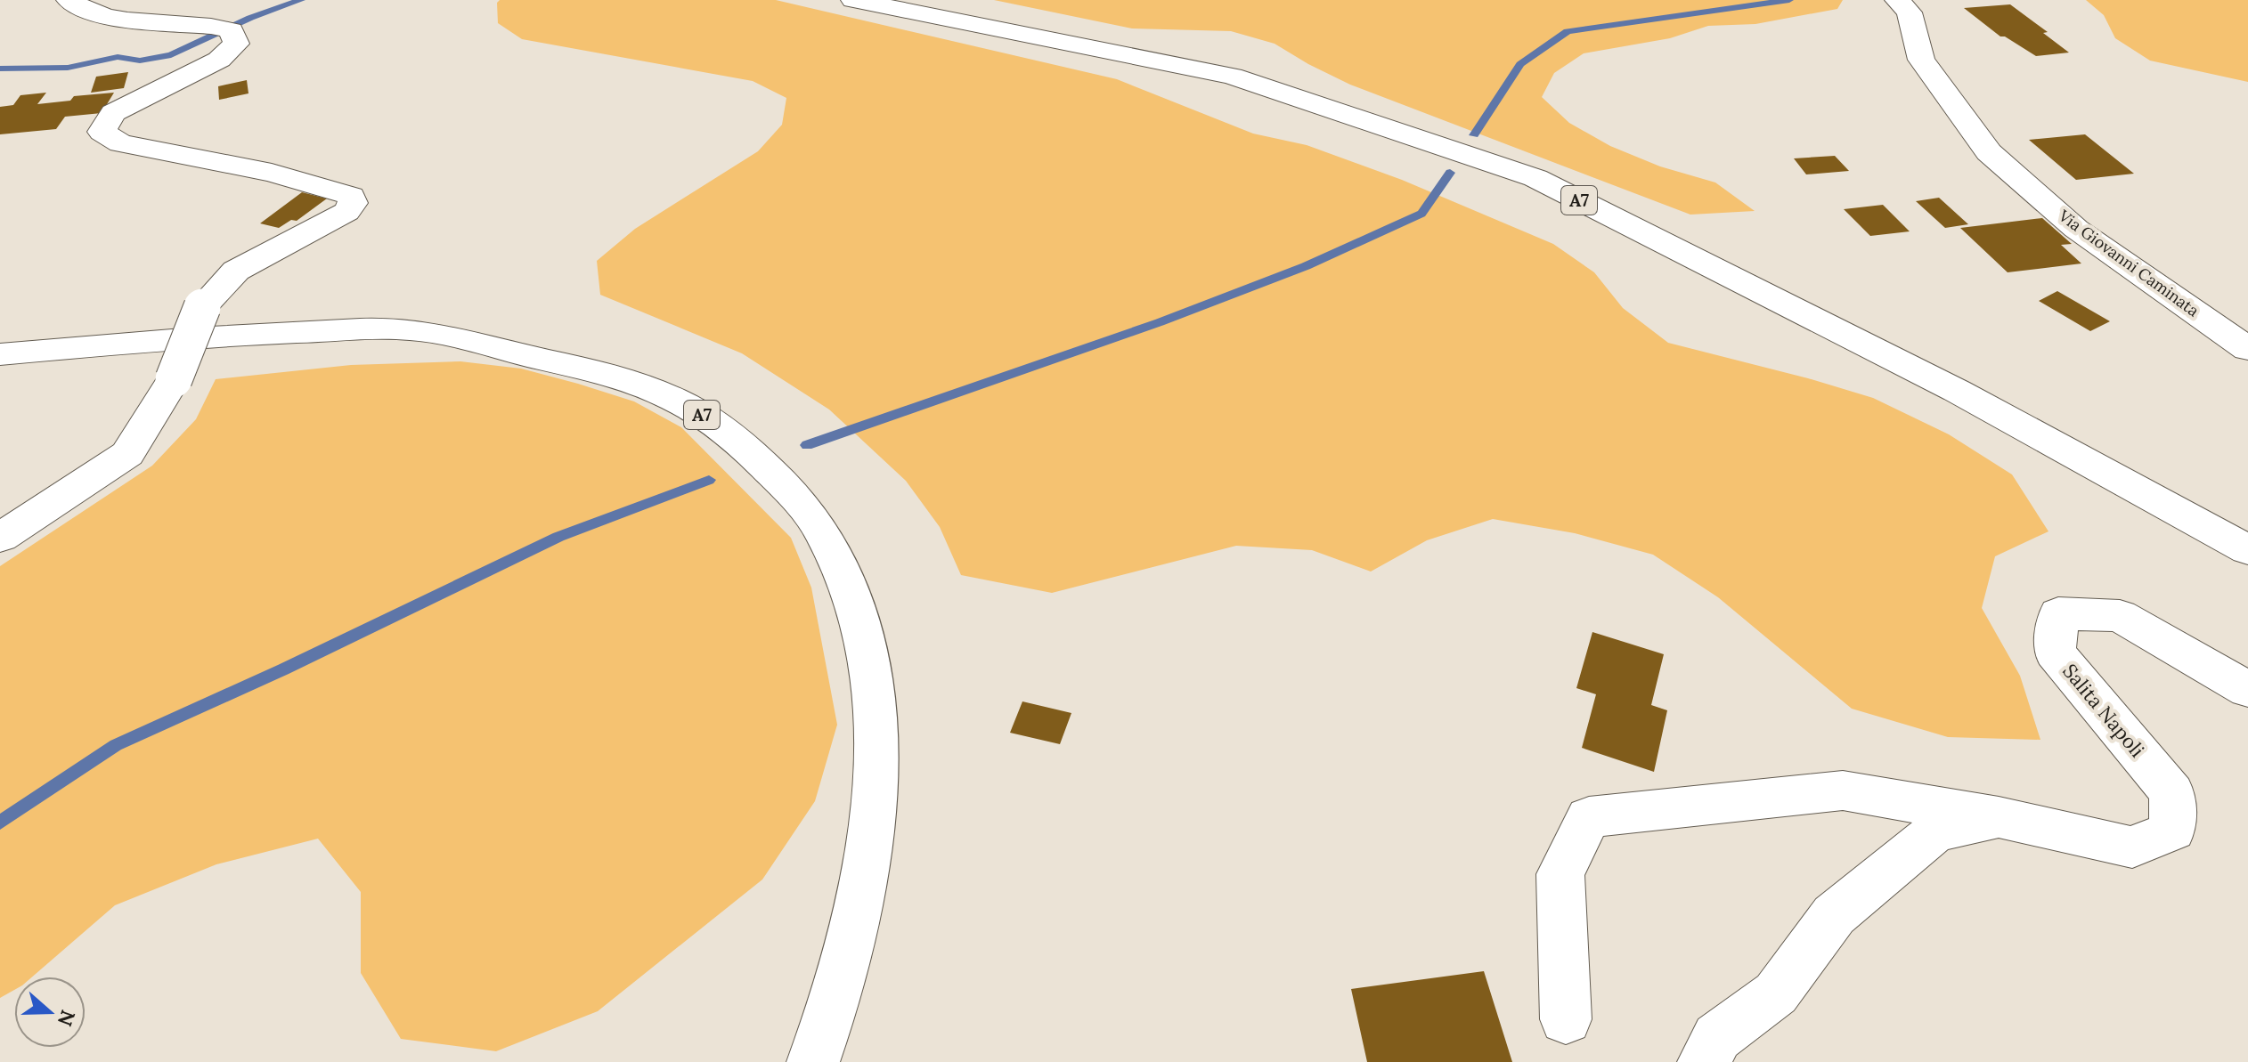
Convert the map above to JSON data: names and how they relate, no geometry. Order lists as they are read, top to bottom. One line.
{"streets":{"main road":["A7","Via Giovanni Caminata","Salita Napoli"]},"north":"right"}
